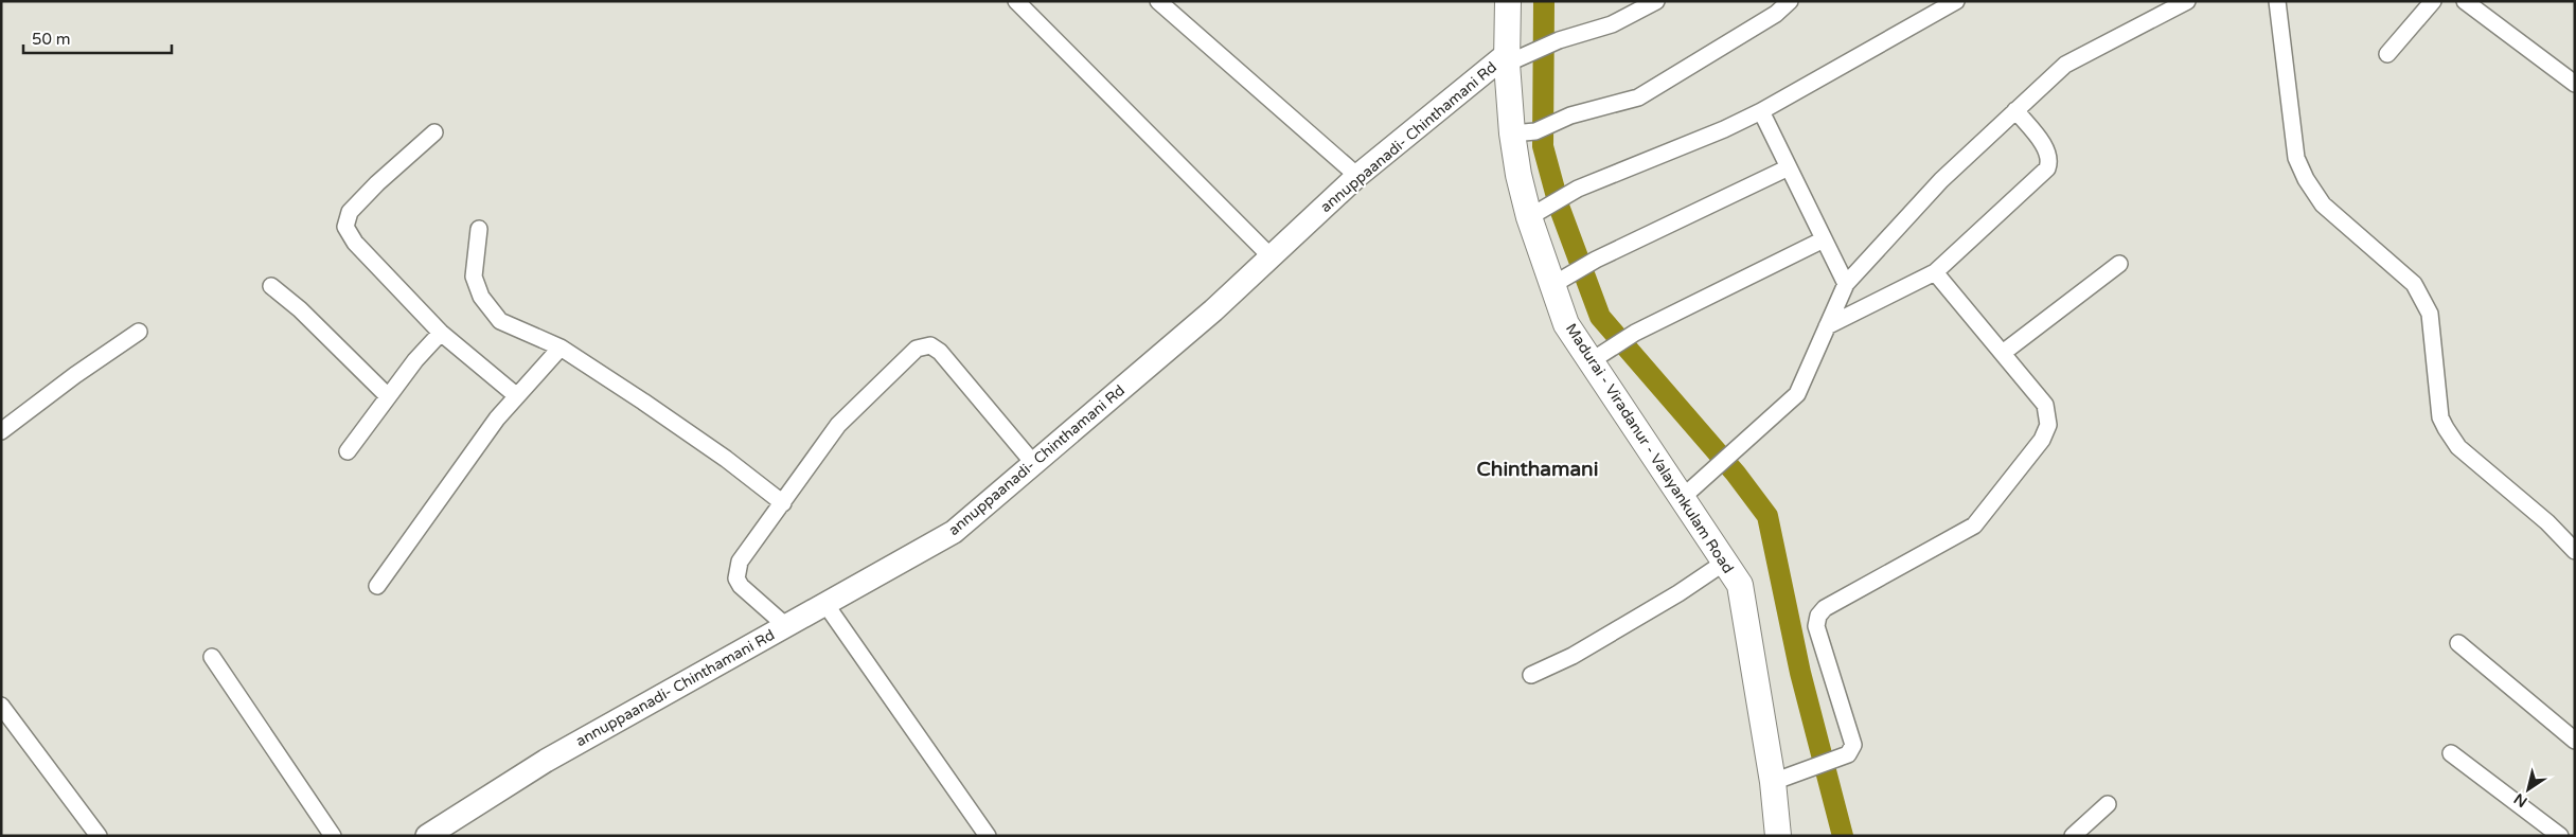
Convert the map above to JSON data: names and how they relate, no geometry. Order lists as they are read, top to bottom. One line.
{"streets":{"main road":["Madurai - Viradanur - Valayankulam Road"],"street":["annuppaanadi- Chinthamani Rd"]},"crossings":[["annuppaanadi- Chinthamani Rd","Madurai - Viradanur - Valayankulam Road"]],"districts":["Chinthamani"],"scale_bar":"50 m","north":"bottom left"}
